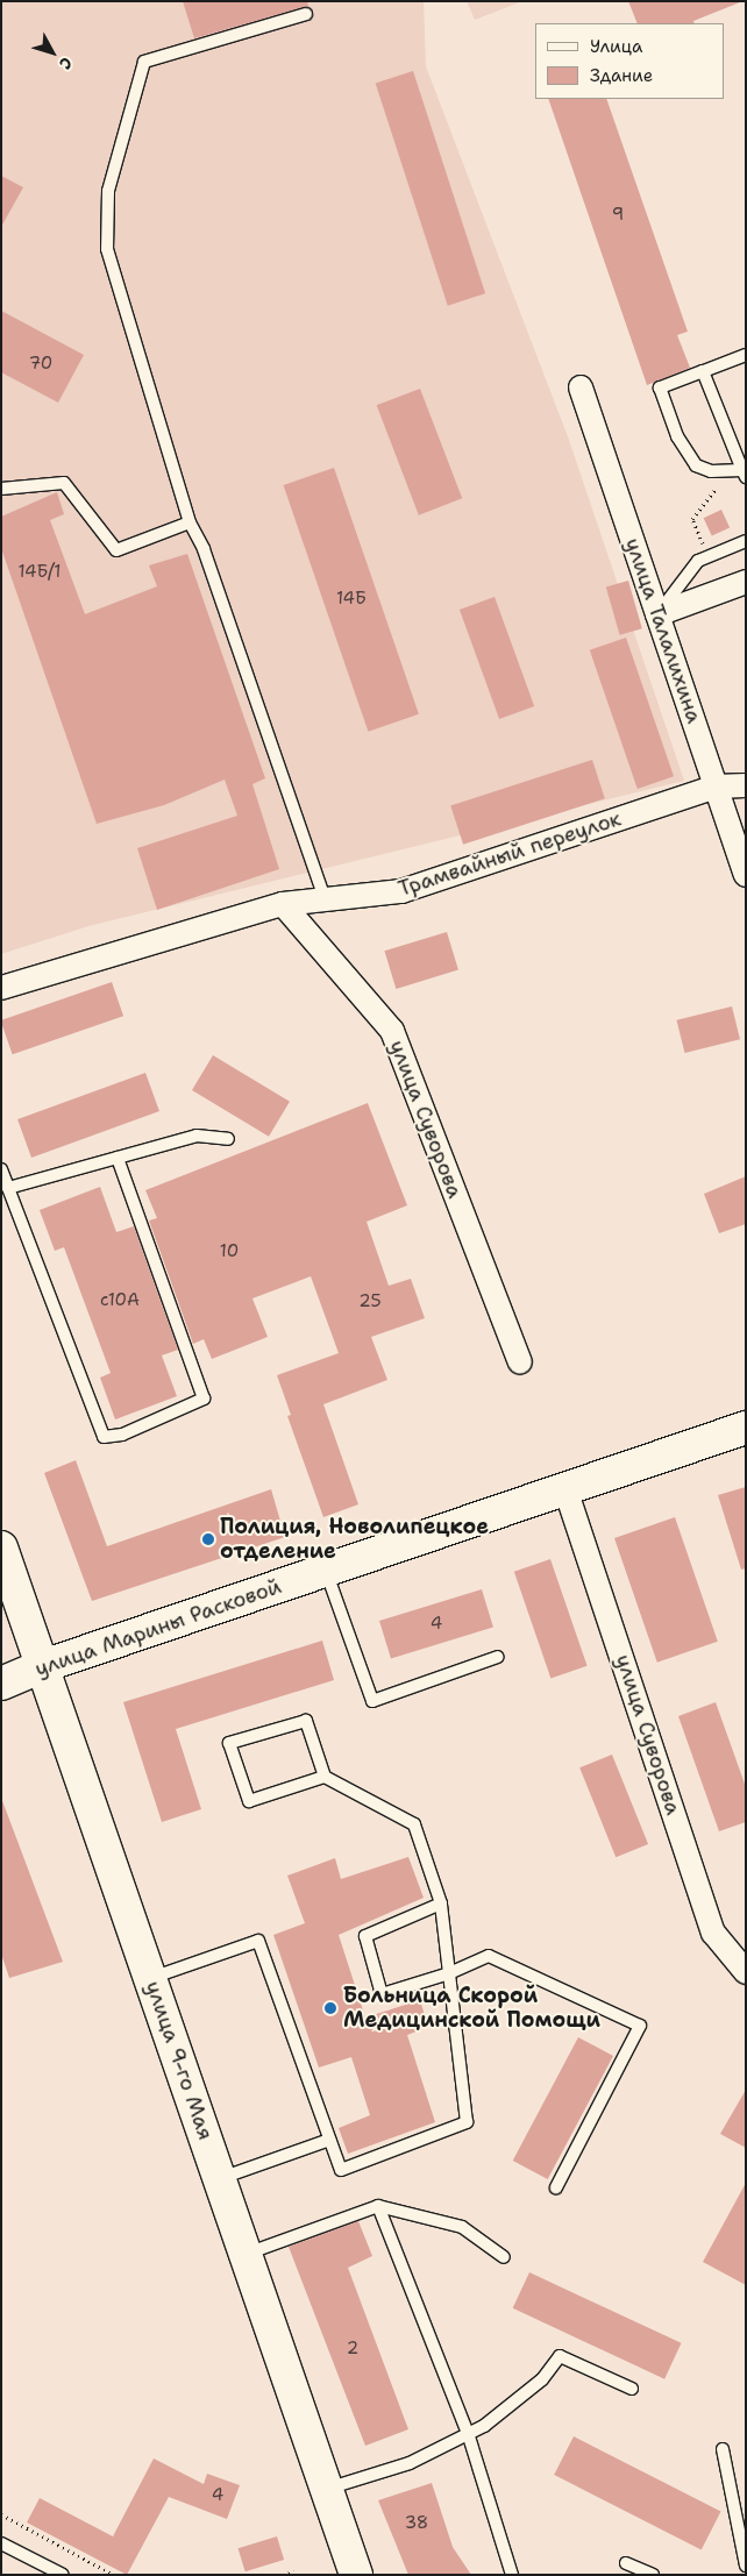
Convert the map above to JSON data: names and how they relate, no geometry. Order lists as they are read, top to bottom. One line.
{"streets":{"main road":["улица Марины Расковой","улица 9-го Мая"],"street":["улица Талалихина","Трамвайный переулок","улица Суворова"]},"crossings":[["улица Талалихина","Трамвайный переулок"],["Трамвайный переулок","улица Суворова"],["улица Суворова","улица Марины Расковой"],["улица Марины Расковой","улица 9-го Мая"]],"places":["Полиция, Новолипецкое отделение","Больница Скорой Медицинской Помощи"],"house_numbers":["9","70","14Б/1","14Б","10","с10А","25","4","2","4","38"],"legend":["Улица","Здание"],"north":"bottom right"}
